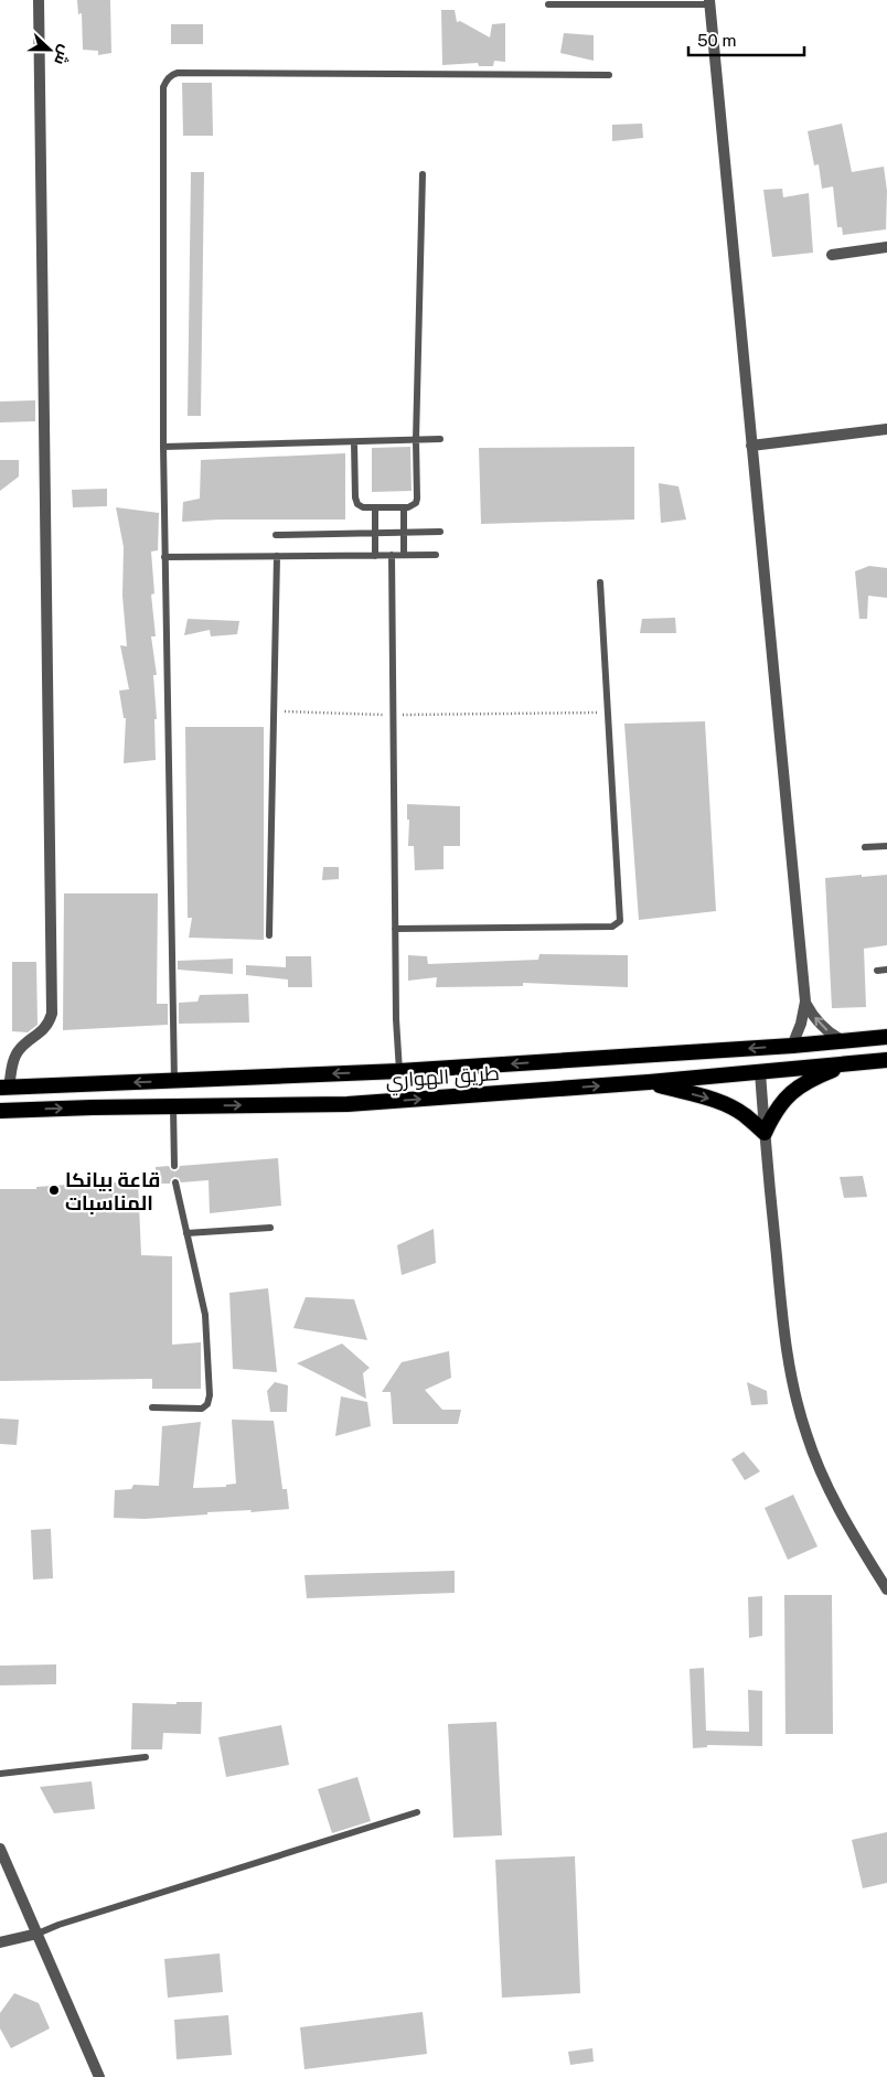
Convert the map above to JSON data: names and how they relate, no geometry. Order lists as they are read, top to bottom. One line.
{"streets":{"highway":["طريق الهواري"]},"places":["قاعة بيانكا المناسبات"],"scale_bar":"50 m","north":"right"}
